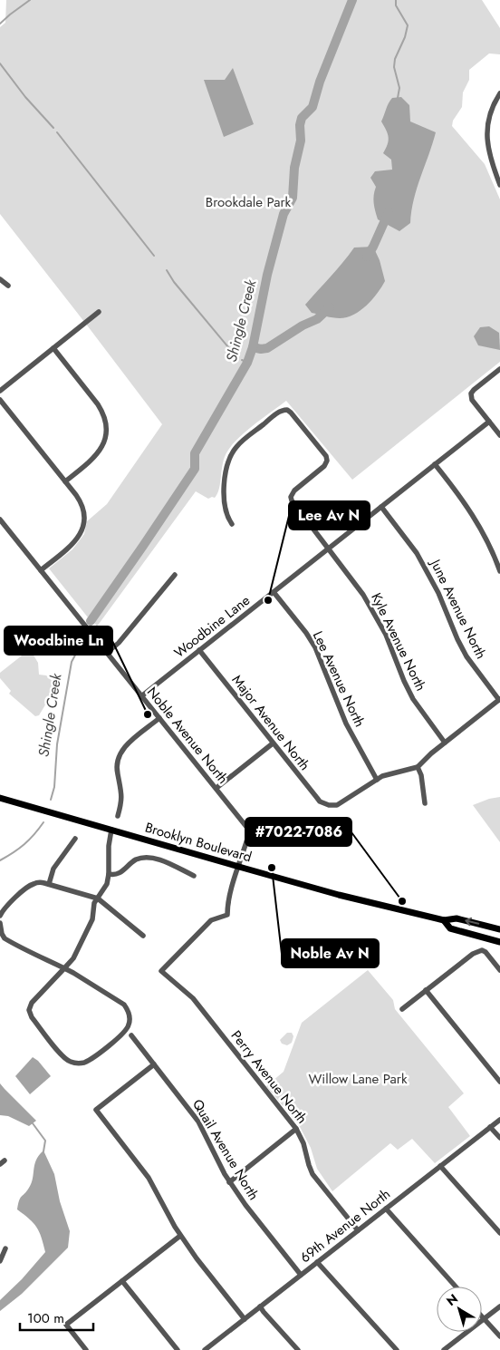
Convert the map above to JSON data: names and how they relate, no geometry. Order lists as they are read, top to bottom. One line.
{"streets":{"main road":["Brooklyn Boulevard"],"street":["June Avenue North","Woodbine Lane","Kyle Avenue North","Lee Avenue North","Major Avenue North","Noble Avenue North","Perry Avenue North","Quail Avenue North","69th Avenue North"]},"crossings":[["June Avenue North","Woodbine Lane"],["Woodbine Lane","Kyle Avenue North"],["Woodbine Lane","Lee Avenue North"],["Woodbine Lane","Major Avenue North"],["Woodbine Lane","Noble Avenue North"],["Lee Avenue North","Major Avenue North"],["Noble Avenue North","Brooklyn Boulevard"],["Noble Avenue North","Perry Avenue North"],["Brooklyn Boulevard","Perry Avenue North"],["Perry Avenue North","69th Avenue North"],["Quail Avenue North","69th Avenue North"]],"water":["Shingle Creek"],"parks":["Brookdale Park","Willow Lane Park"],"places":["Lee Av N","Woodbine Ln","Noble Av N","#7022-7086"],"scale_bar":"100 m","north":"top left"}
